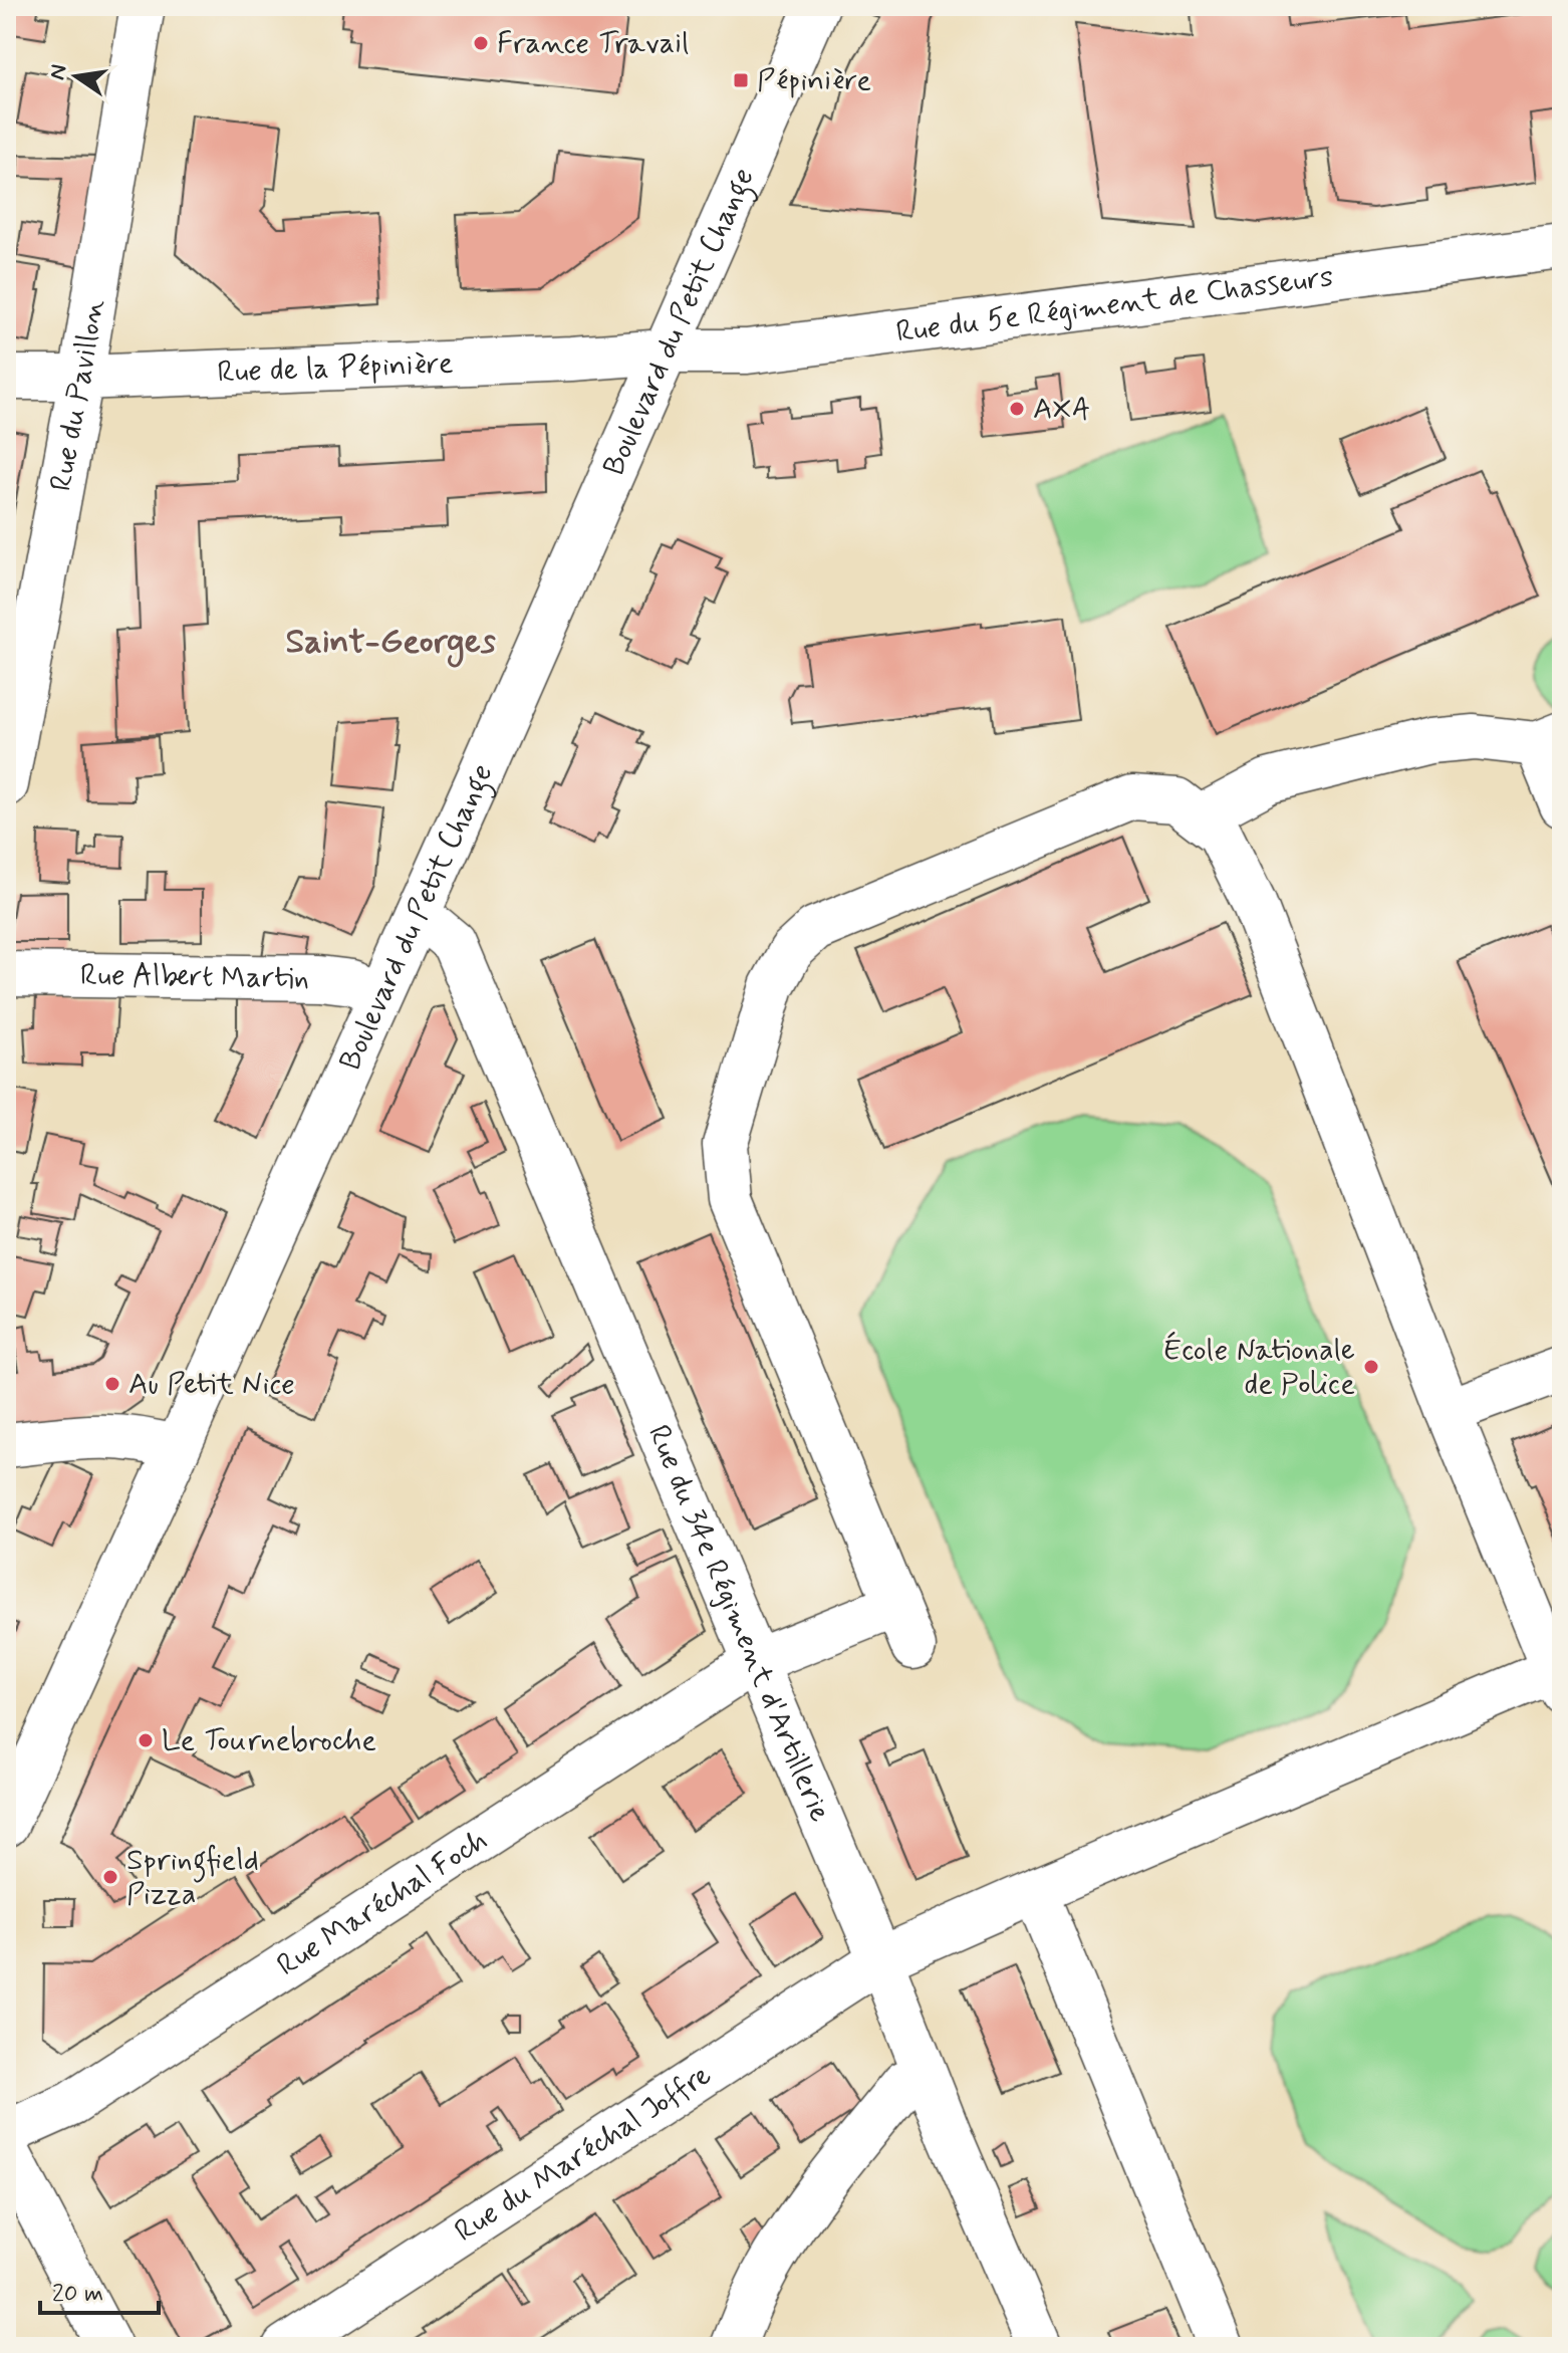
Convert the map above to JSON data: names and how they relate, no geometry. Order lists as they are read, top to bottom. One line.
{"streets":{"street":["Rue du 5e Régiment de Chasseurs","Boulevard du Petit Change","Rue de la Pépinière","Rue du Pavillon","Rue Albert Martin","Rue du 34e Régiment d'Artillerie","Rue Maréchal Foch","Rue du Maréchal Joffre"]},"crossings":[["Rue du 5e Régiment de Chasseurs","Boulevard du Petit Change"],["Rue du 5e Régiment de Chasseurs","Rue de la Pépinière"],["Boulevard du Petit Change","Rue de la Pépinière"],["Boulevard du Petit Change","Rue Albert Martin"],["Boulevard du Petit Change","Rue du 34e Régiment d'Artillerie"],["Rue de la Pépinière","Rue du Pavillon"],["Rue du 34e Régiment d'Artillerie","Rue Maréchal Foch"],["Rue du 34e Régiment d'Artillerie","Rue du Maréchal Joffre"]],"districts":["Saint-Georges"],"places":{"other":["France Travail","AXA","École Nationale de Police","Au Petit Nice","Le Tournebroche","Springfield Pizza"],"transit":["Pépinière"]},"scale_bar":"20 m","north":"left"}
